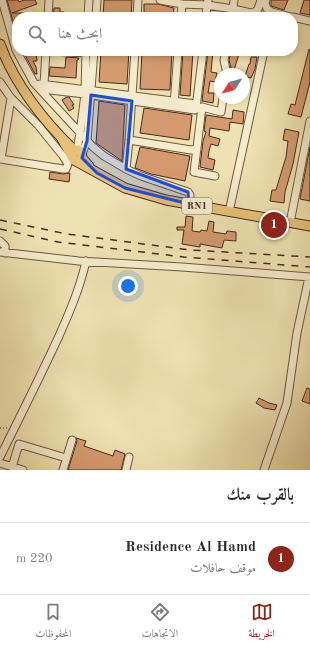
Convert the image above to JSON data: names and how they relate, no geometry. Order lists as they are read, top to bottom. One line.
{"streets":{"main road":["RN1"]},"north":"bottom left","page":{"search":"ابحث هنا","pins":"1","heading":"بالقرب منك","list":[{"mark":"1","name":"Residence Al Hamd","note":"موقف حافلات","value":"220 m"}],"nav":["الخريطة","الاتجاهات","المحفوظات"]}}
